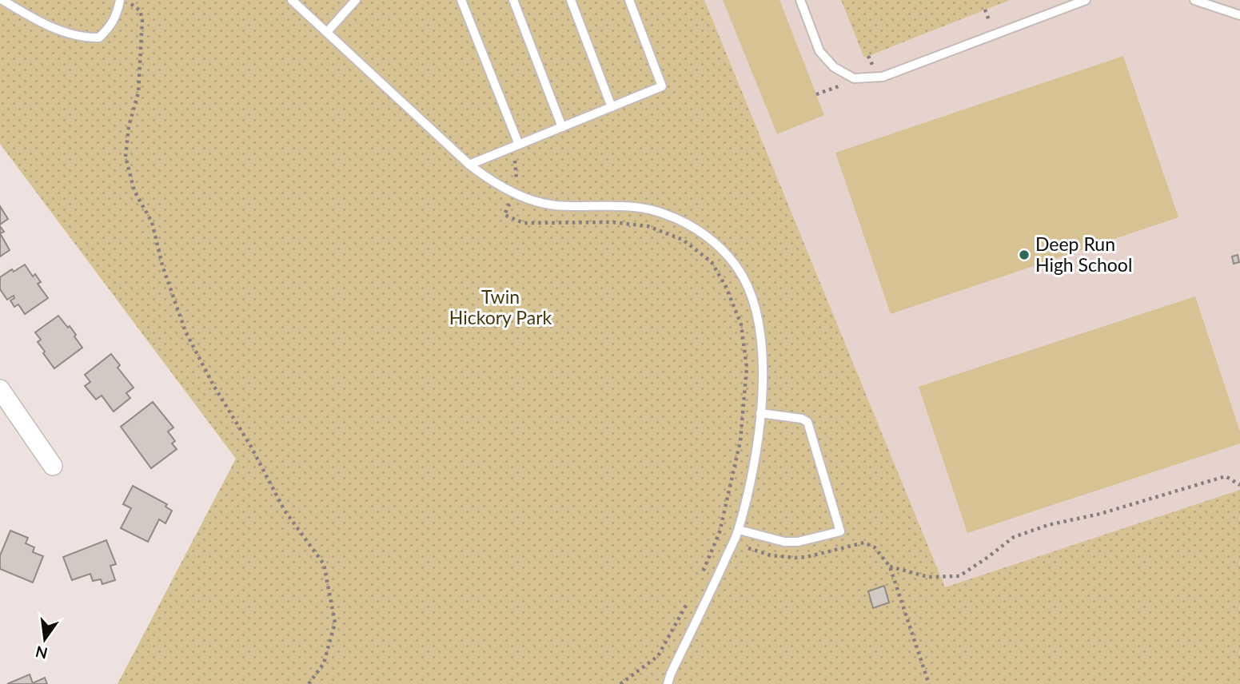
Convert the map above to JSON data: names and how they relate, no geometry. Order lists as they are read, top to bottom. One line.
{"parks":["Twin Hickory Park"],"places":["Deep Run High School"],"north":"bottom"}
